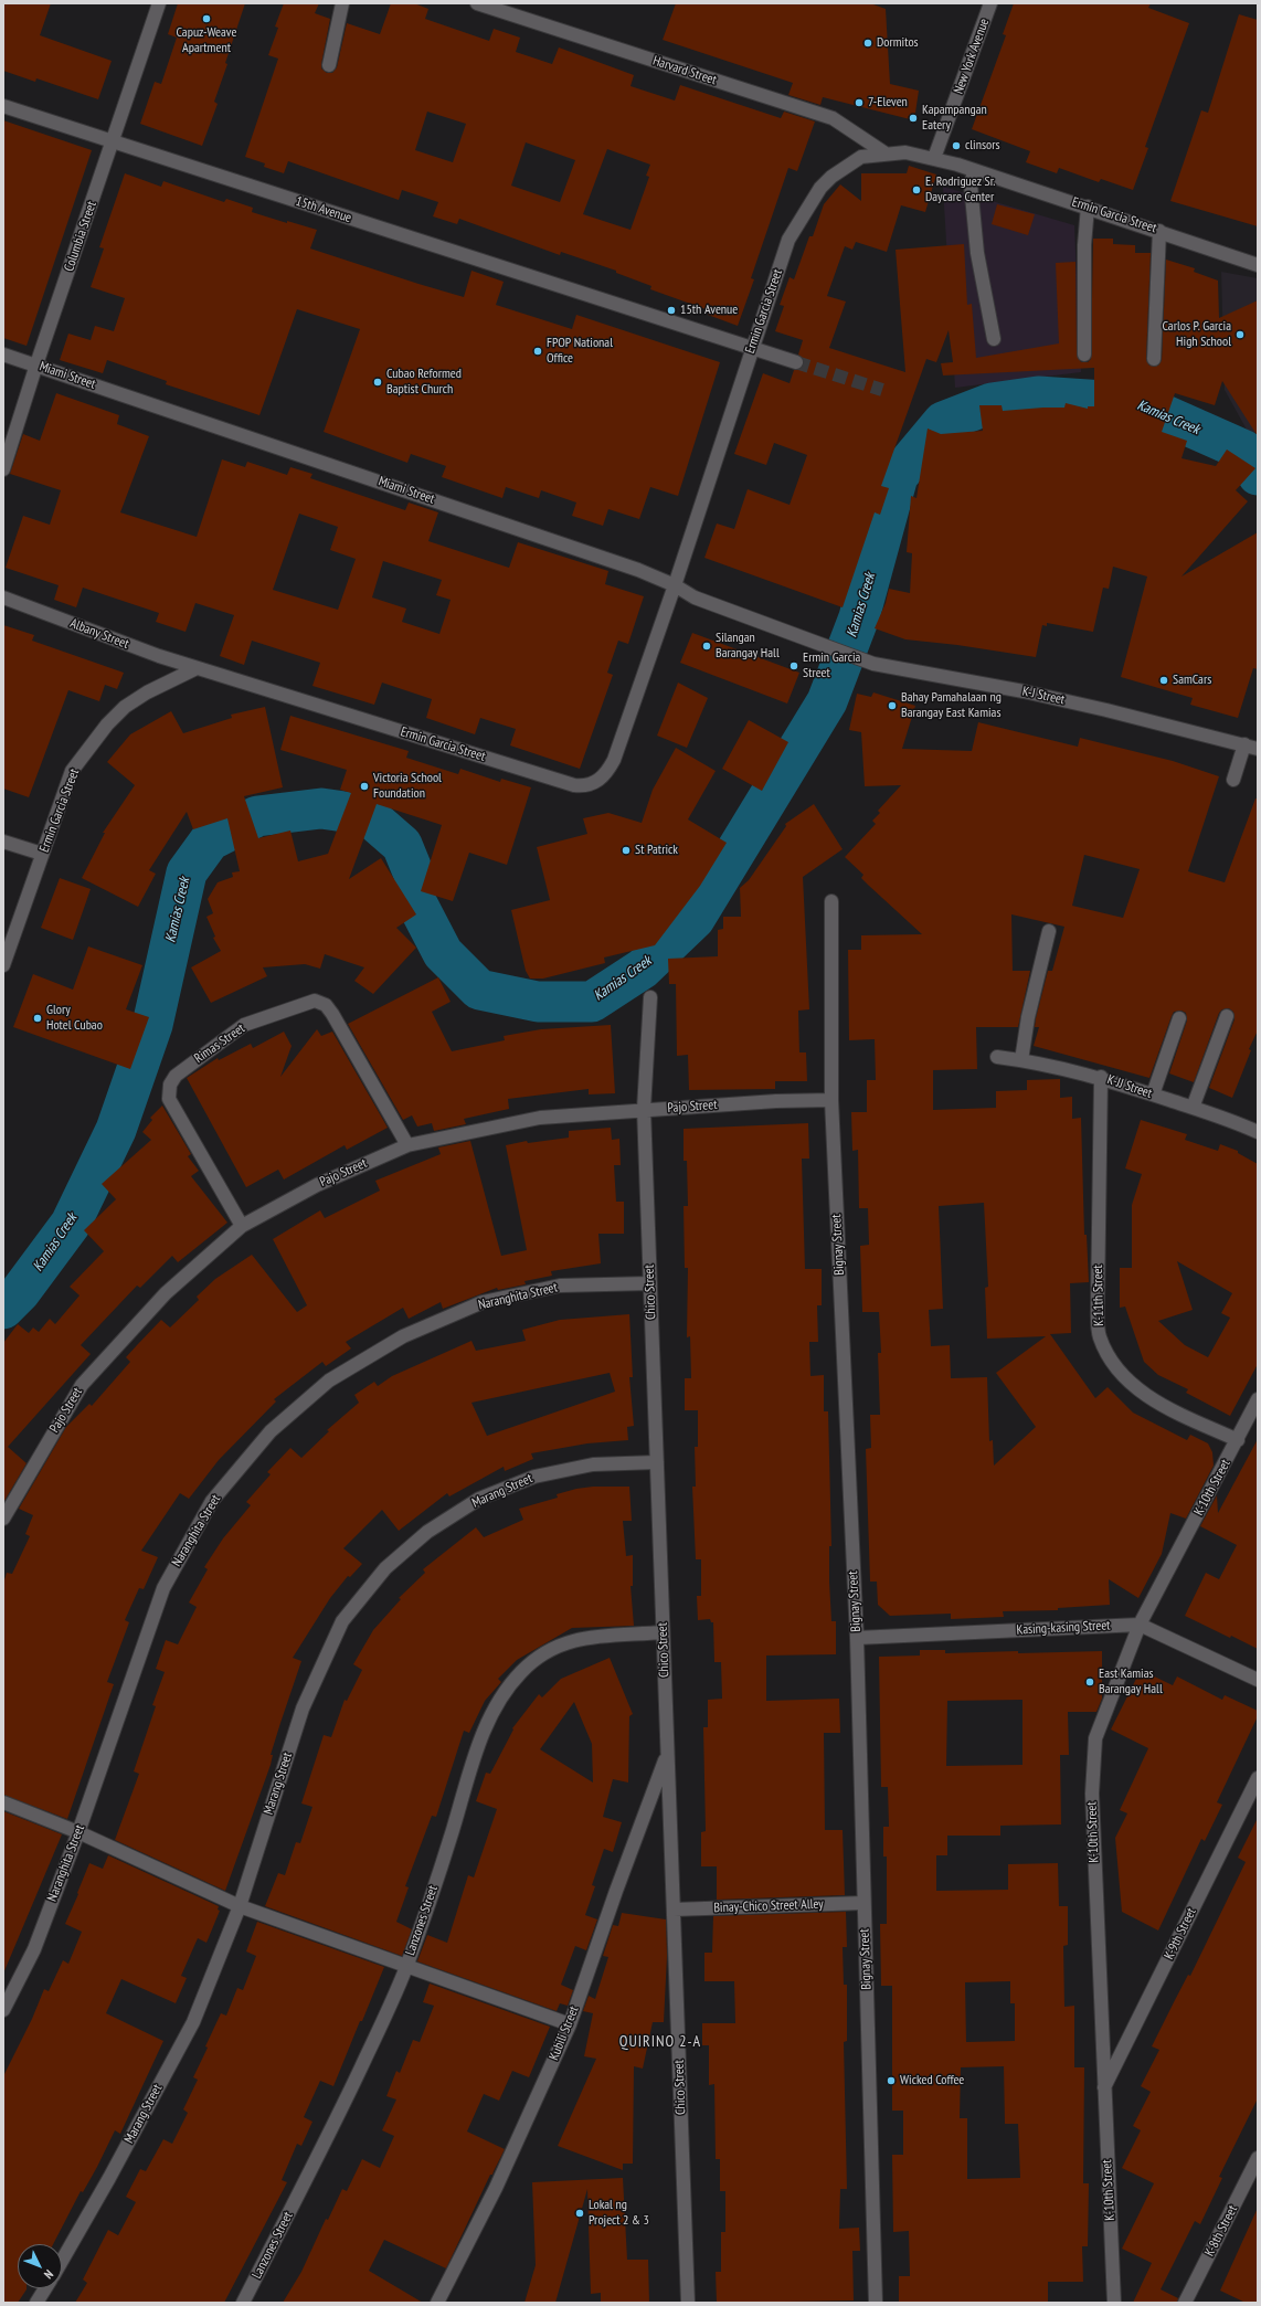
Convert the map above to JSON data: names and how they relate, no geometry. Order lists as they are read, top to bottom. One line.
{"streets":{"street":["New York Avenue","Harvard Street","15th Avenue","Ermin Garcia Street","Columbia Street","Miami Street","Albany Street","K-J Street","Rimas Street","K-JJ Street","Pajo Street","Bignay Street","Chico Street","K-11th Street","Naranghita Street","K-10th Street","Marang Street","Kasing-kasing Street","Binay-Chico Street Alley","Lanzones Street","K-9th Street","Kubili Street","K-8th Street"]},"crossings":[["New York Avenue","Ermin Garcia Street"],["Harvard Street","Ermin Garcia Street"],["15th Avenue","Ermin Garcia Street"],["15th Avenue","Columbia Street"],["Ermin Garcia Street","Miami Street"],["Ermin Garcia Street","Albany Street"],["Columbia Street","Miami Street"],["Miami Street","K-J Street"],["Rimas Street","Pajo Street"],["K-JJ Street","K-11th Street"],["Pajo Street","Bignay Street"],["Pajo Street","Chico Street"],["Bignay Street","Kasing-kasing Street"],["Bignay Street","Binay-Chico Street Alley"],["Chico Street","Naranghita Street"],["Chico Street","Marang Street"],["Chico Street","Binay-Chico Street Alley"],["Chico Street","Lanzones Street"],["Chico Street","Kubili Street"],["K-11th Street","K-10th Street"],["K-10th Street","Kasing-kasing Street"],["K-10th Street","K-9th Street"]],"districts":["QUIRINO 2-A"],"water":["Kamias Creek"],"places":["Capuz-Weave Apartment","Dormitos","7-Eleven","Kapampangan Eatery","clinsors","E. Rodriguez Sr. Daycare Center","15th Avenue","Carlos P. Garcia High School","FPOP National Office","Cubao Reformed Baptist Church","Silangan Barangay Hall","Ermin Garcia Street","SamCars","Bahay Pamahalaan ng Barangay East Kamias","Victoria School Foundation","St Patrick","Glory Hotel Cubao","East Kamias Barangay Hall","Wicked Coffee","Lokal ng Project 2 & 3"],"north":"bottom right"}
